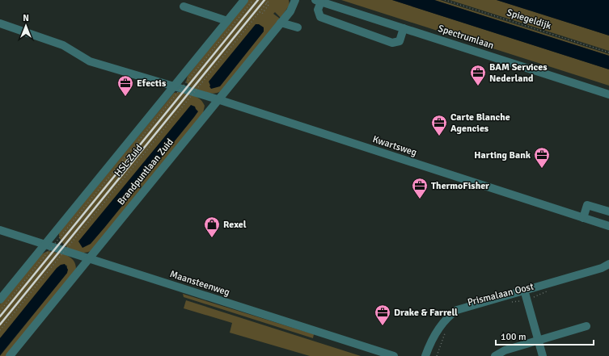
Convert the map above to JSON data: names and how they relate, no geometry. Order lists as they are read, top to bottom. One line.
{"streets":{"street":["Spectrumlaan","Kwartsweg","Brandpuntlaan Zuid","Maansteenweg","Prismalaan Oost"],"path":["Spiegeldijk","HSL-Zuid"]},"crossings":[["Kwartsweg","Brandpuntlaan Zuid"],["Brandpuntlaan Zuid","Maansteenweg"]],"places":{"office":["BAM Services Nederland","Efectis","Carte Blanche Agencies","Harting Bank","ThermoFisher","Drake & Farrell"],"shop":["Rexel"]},"scale_bar":"100 m","north":"top"}
